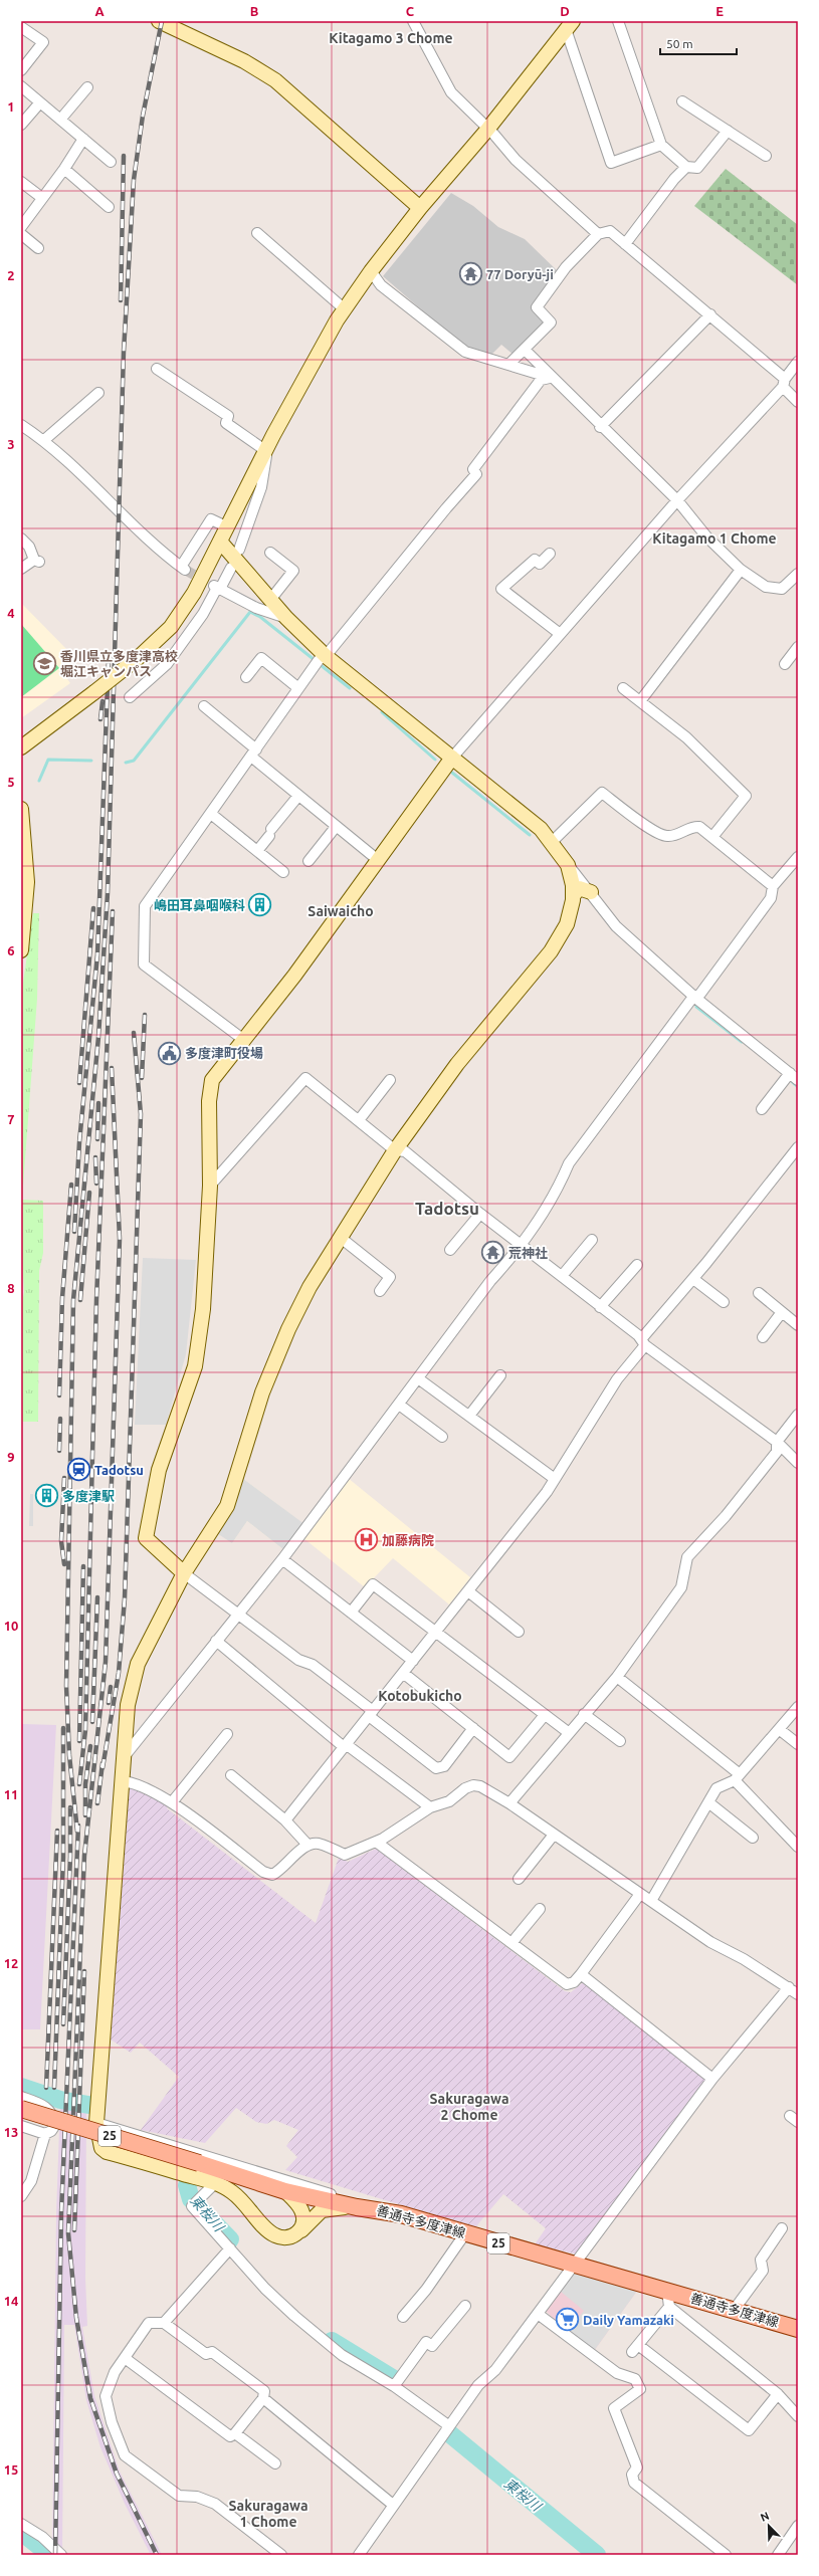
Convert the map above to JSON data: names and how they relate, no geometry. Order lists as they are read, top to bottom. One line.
{"streets":{"main road":["25","善通寺多度津線"]},"districts":["Kitagamo 3 Chome","Kitagamo 1 Chome","Saiwaicho","Tadotsu","Kotobukicho","Sakuragawa 2 Chome","Sakuragawa 1 Chome"],"water":["東桜川"],"places":{"temple":["77 Doryū-ji","荒神社"],"school or university":["香川県立多度津高校 堀江キャンパス"],"building":["嶋田耳鼻咽喉科","多度津駅"],"public building":["多度津町役場"],"station":["Tadotsu"],"hospital":["加藤病院"],"supermarket":["Daily Yamazaki"]},"scale_bar":"50 m","north":"top left","grid":{"columns":["A","B","C","D","E"],"rows":["1","2","3","4","5","6","7","8","9","10","11","12","13","14","15"]}}
